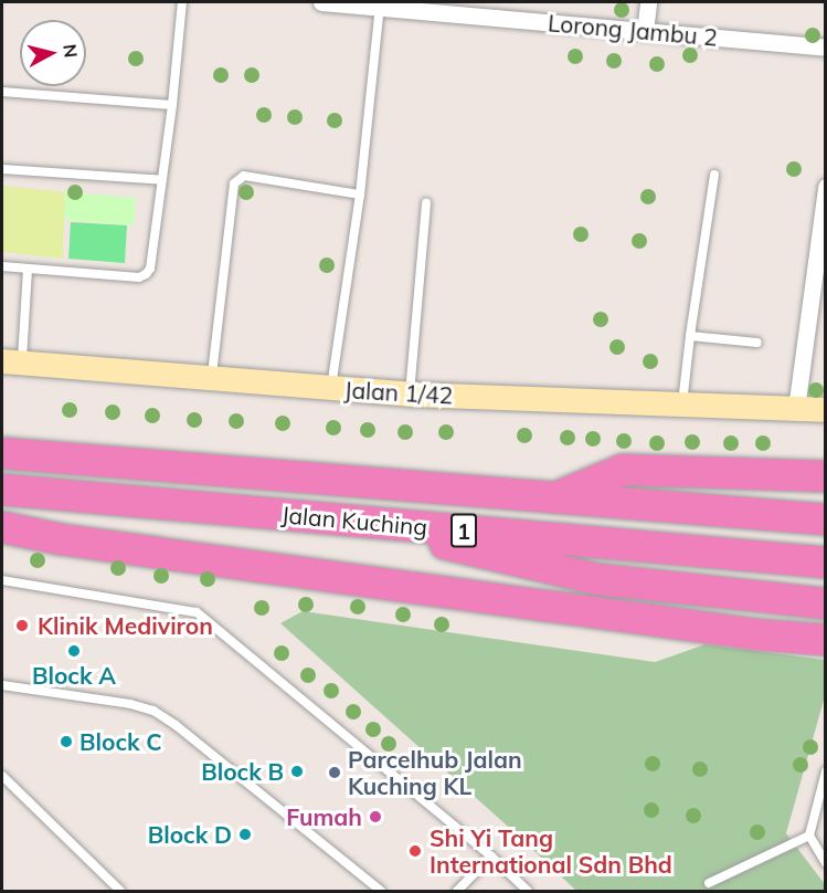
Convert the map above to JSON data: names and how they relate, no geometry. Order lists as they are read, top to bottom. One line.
{"streets":{"highway":["Jalan Kuching","1"],"street":["Lorong Jambu 2","Jalan 1/42"]},"places":["Klinik Mediviron","Block A","Block C","Block B","Parcelhub Jalan Kuching KL","Fumah","Block D","Shi Yi Tang International Sdn Bhd"],"north":"right"}
